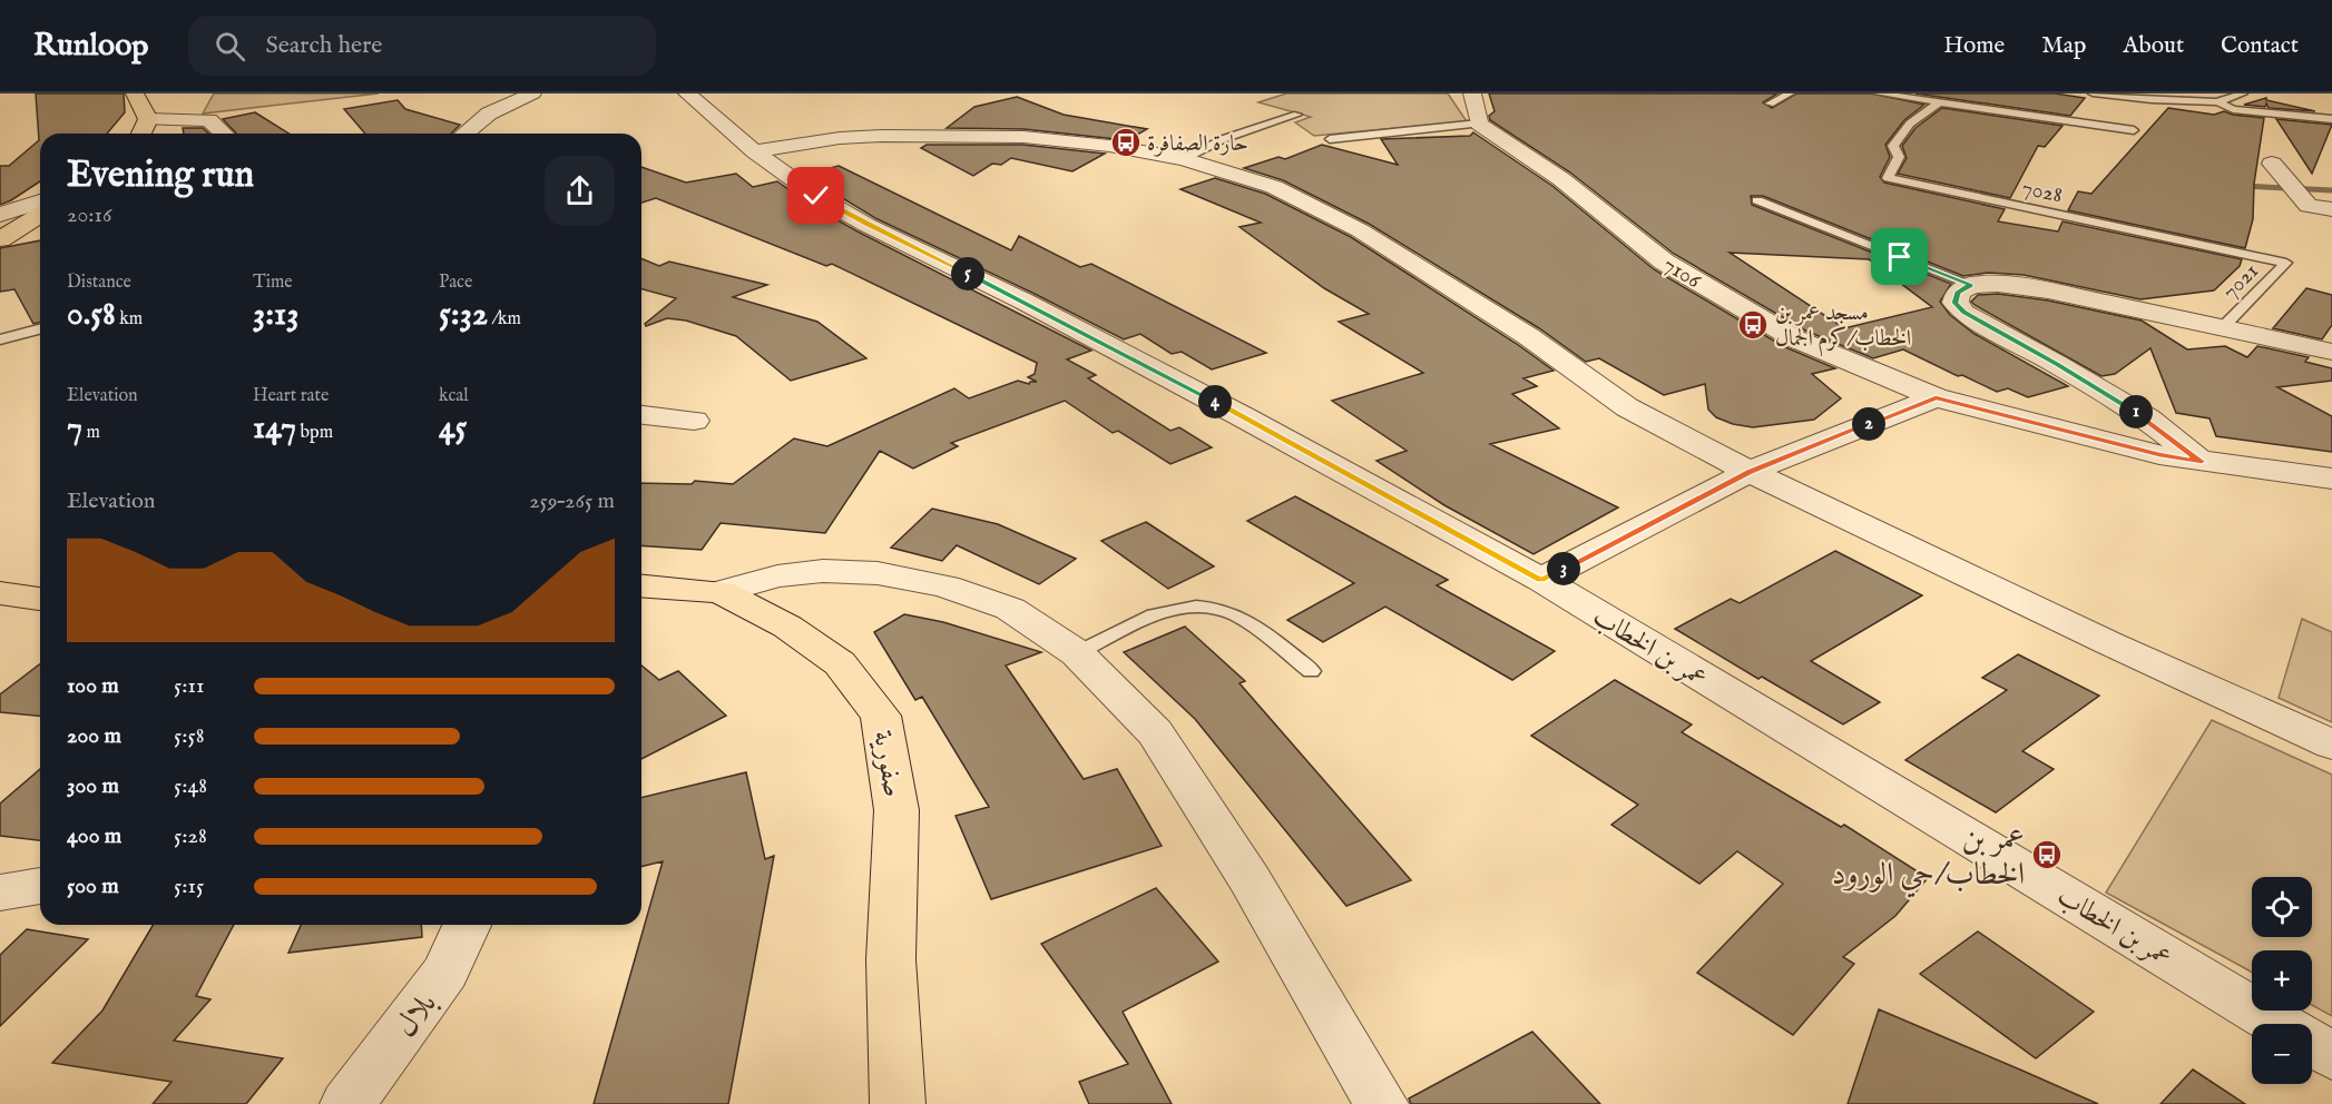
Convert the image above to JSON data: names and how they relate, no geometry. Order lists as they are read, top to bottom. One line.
{"streets":{"main road":["صفورية"],"street":["7106","عمر بن الخطاب","بلال"],"lane":["7028","7021"]},"crossings":[["7028","7021"]],"places":{"bus stop":["حارة الصفافرة","مسجد عمر بن الخطاب/كرم الجمال","عمر بن الخطاب/حي الورود"]},"page":{"header":"Runloop","search":"Search here","nav":["Home","Map","About","Contact"],"heading":["Evening run","20:16"],"stats":[["Distance","0.58 km"],["Time","3:13"],["Pace","5:32 /km"],["Elevation","7 m"],["Heart rate","147 bpm"],["kcal","45"]],"pins":["5","4","1","2","3"],"chart":["Elevation","259–265 m"],"list":[{"name":"100 m","note":"5:11"},{"name":"200 m","note":"5:58"},{"name":"300 m","note":"5:48"},{"name":"400 m","note":"5:28"},{"name":"500 m","note":"5:15"}],"map_buttons":["+","−"]}}
